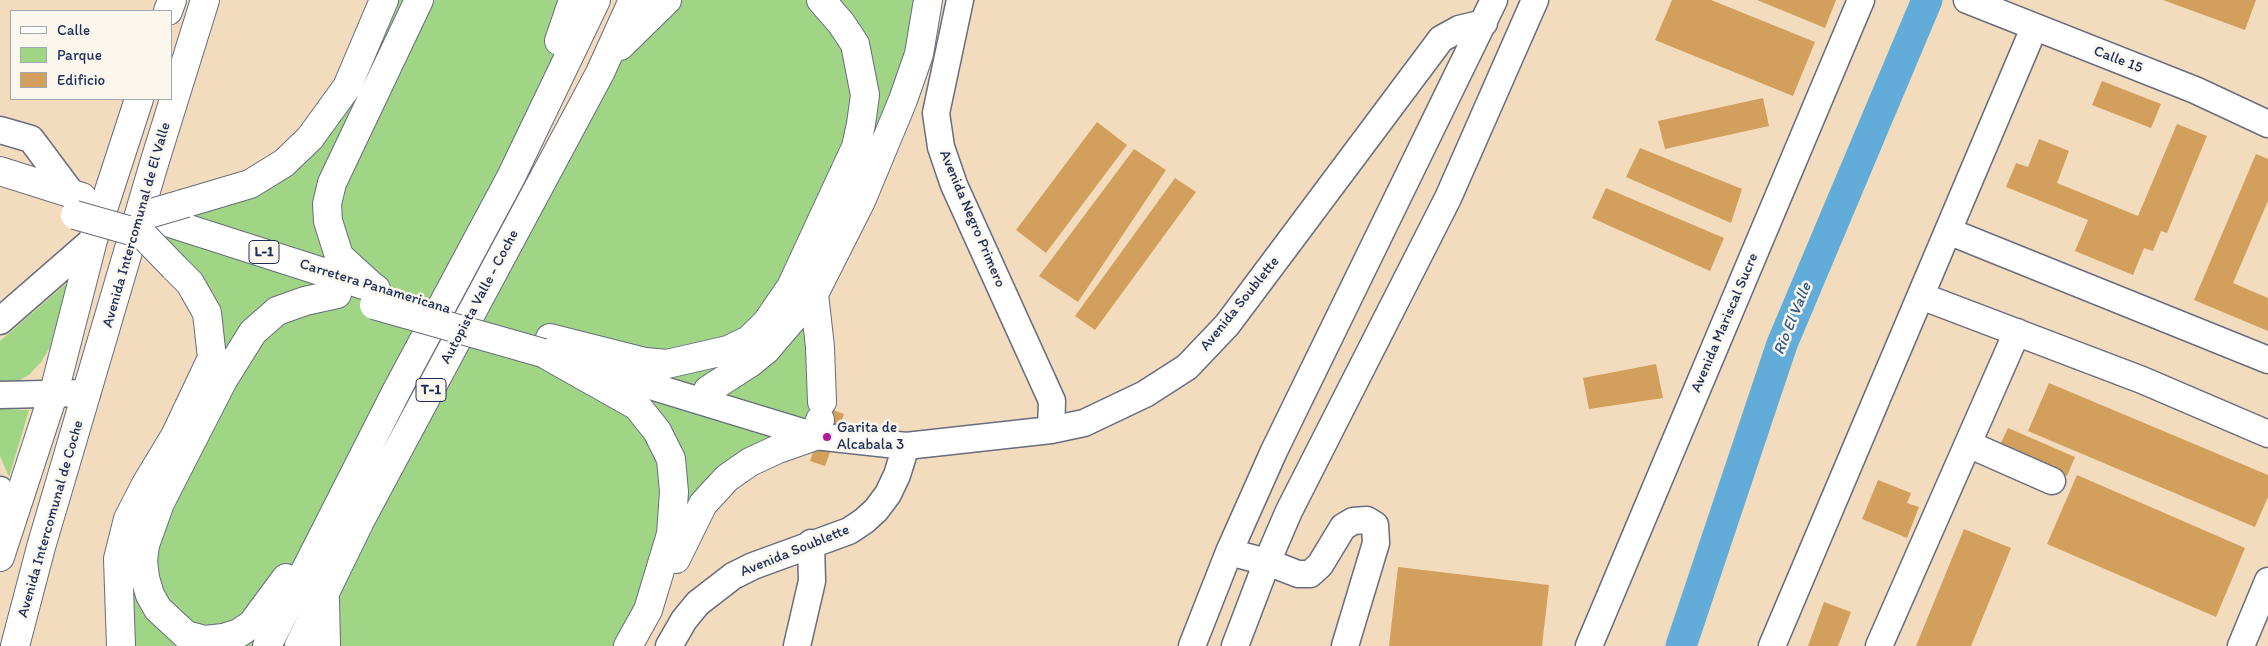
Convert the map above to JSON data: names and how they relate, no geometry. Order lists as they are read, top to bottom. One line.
{"streets":{"main road":["Avenida Intercomunal de El Valle","L-1","Carretera Panamericana","Autopista Valle - Coche","T-1","Avenida Intercomunal de Coche"],"street":["Calle 15","Avenida Negro Primero","Avenida Soublette","Avenida Mariscal Sucre"]},"crossings":[["Avenida Negro Primero","Avenida Soublette"],["Avenida Intercomunal de El Valle","Avenida Intercomunal de Coche"],["L-1","Carretera Panamericana"],["L-1","Avenida Soublette"]],"water":["Río El Valle"],"places":["Garita de Alcabala 3"],"legend":["Calle","Parque","Edificio"]}
